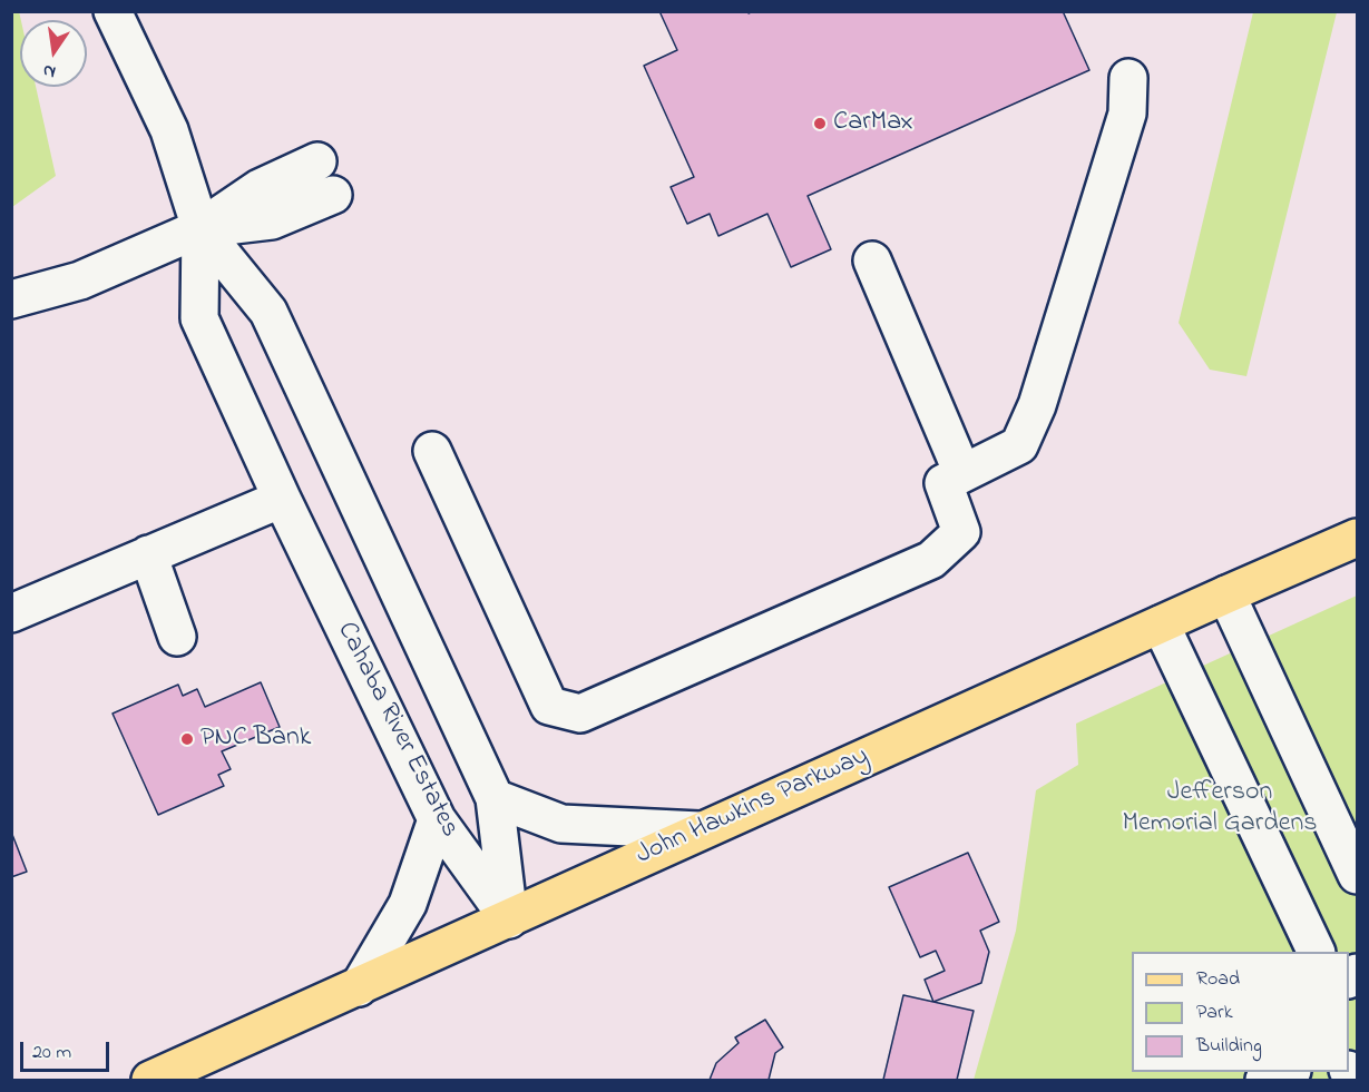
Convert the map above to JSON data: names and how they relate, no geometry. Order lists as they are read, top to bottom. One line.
{"streets":{"main road":["John Hawkins Parkway"],"street":["Cahaba River Estates"]},"crossings":[["Cahaba River Estates","John Hawkins Parkway"]],"parks":["Jefferson Memorial Gardens"],"places":["CarMax","PNC Bank"],"legend":["Road","Park","Building"],"scale_bar":"20 m","north":"bottom"}
